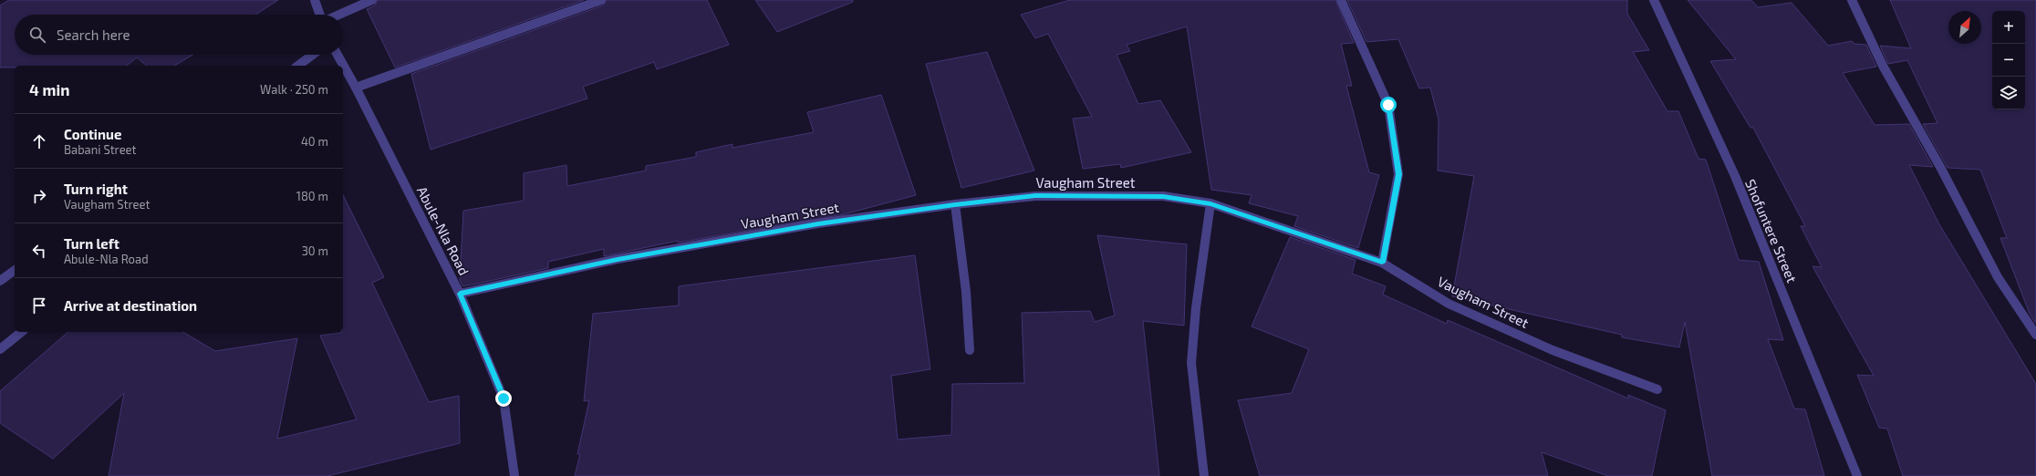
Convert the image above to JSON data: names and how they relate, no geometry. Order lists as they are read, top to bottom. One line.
{"streets":{"street":["Vaugham Street","Abule-Nla Road","Shofuntere Street"]},"crossings":[["Vaugham Street","Abule-Nla Road"]],"north":"top right","page":{"map_buttons":["+","−"],"search":"Search here","heading":["4 min","Walk · 250 m"],"list":[["Continue","Babani Street","40 m"],["Turn right","Vaugham Street","180 m"],["Turn left","Abule-Nla Road","30 m"],"Arrive at destination"]}}
